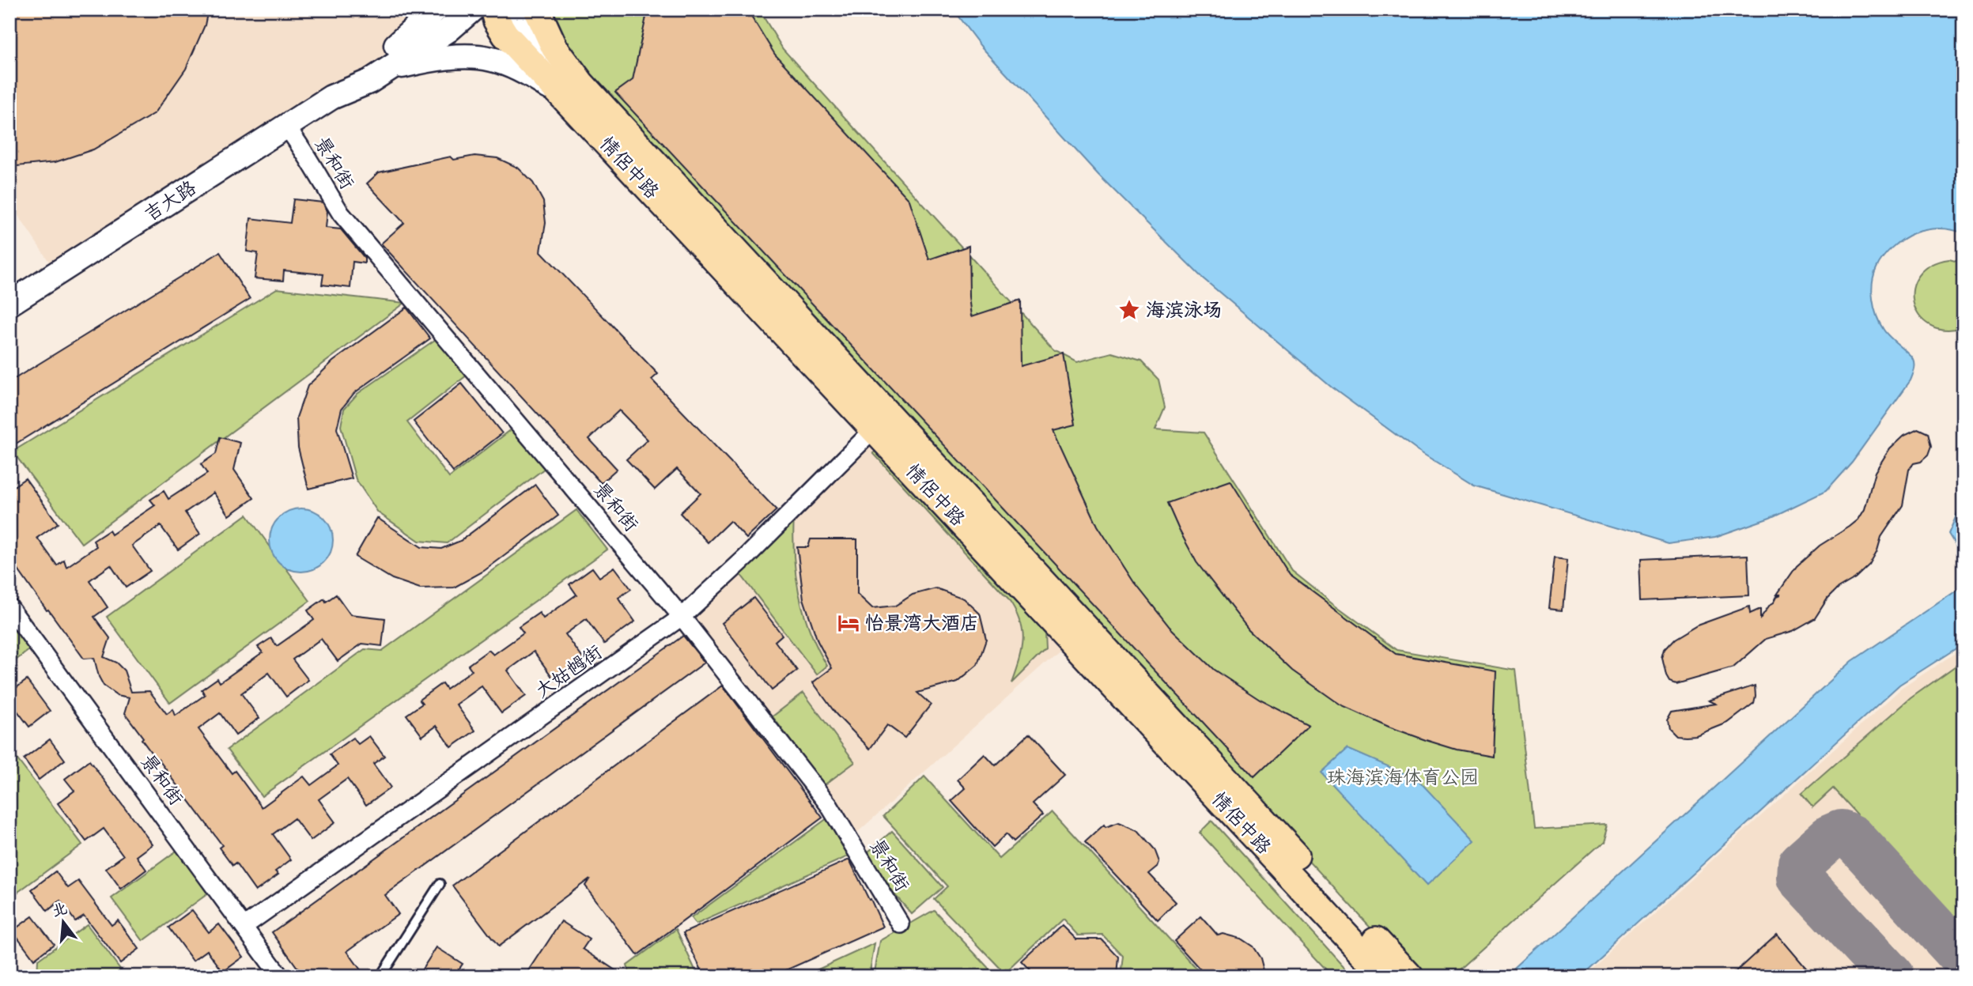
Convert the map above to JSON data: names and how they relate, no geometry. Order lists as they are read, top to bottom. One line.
{"streets":{"highway":["情侣中路"],"main road":["吉大路"],"street":["景和街","大姑乸街"]},"crossings":[["景和街","吉大路"],["景和街","大姑乸街"],["情侣中路","大姑乸街"]],"parks":["珠海滨海体育公园"],"places":{"place":["海滨泳场"],"hotel":["怡景湾大酒店"]},"north":"top"}
